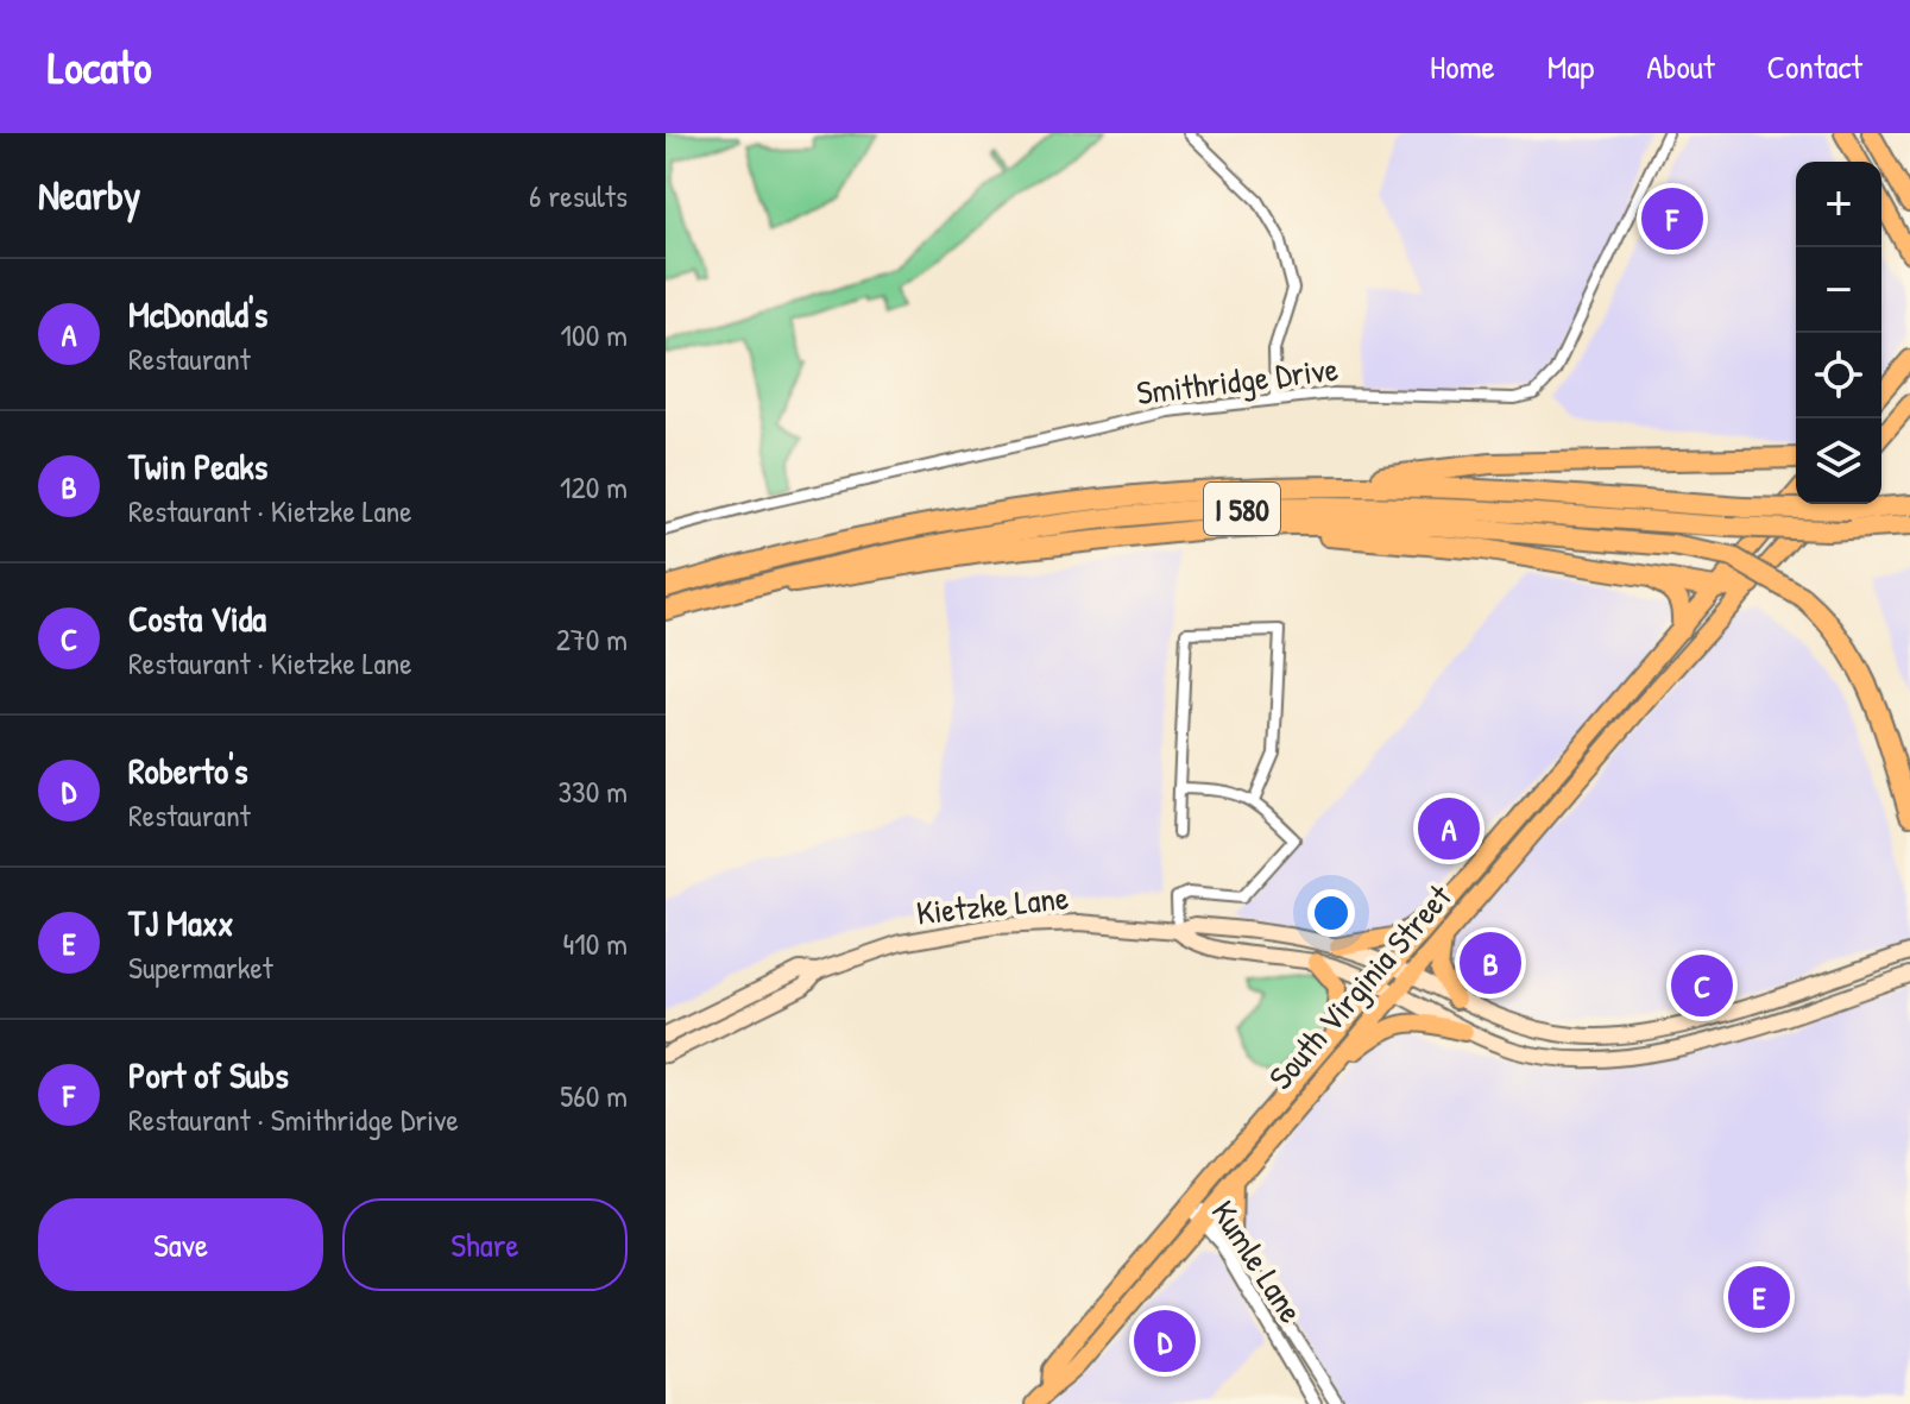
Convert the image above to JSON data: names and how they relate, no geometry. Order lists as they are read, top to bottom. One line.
{"streets":{"highway":["I 580"],"main road":["Kietzke Lane","South Virginia Street"],"street":["Smithridge Drive","Kumle Lane"]},"crossings":[["Kietzke Lane","South Virginia Street"],["South Virginia Street","Kumle Lane"]],"page":{"header":"Locato","nav":["Home","Map","About","Contact"],"heading":["Nearby","6 results"],"map_buttons":["+","−"],"pins":["F","A","B","C","E","D"],"list":[{"mark":"A","name":"McDonald's","note":"Restaurant","value":"100 m"},{"mark":"B","name":"Twin Peaks","note":"Restaurant · Kietzke Lane","value":"120 m"},{"mark":"C","name":"Costa Vida","note":"Restaurant · Kietzke Lane","value":"270 m"},{"mark":"D","name":"Roberto's","note":"Restaurant","value":"330 m"},{"mark":"E","name":"TJ Maxx","note":"Supermarket","value":"410 m"},{"mark":"F","name":"Port of Subs","note":"Restaurant · Smithridge Drive","value":"560 m"}],"buttons":["Save","Share"]}}
